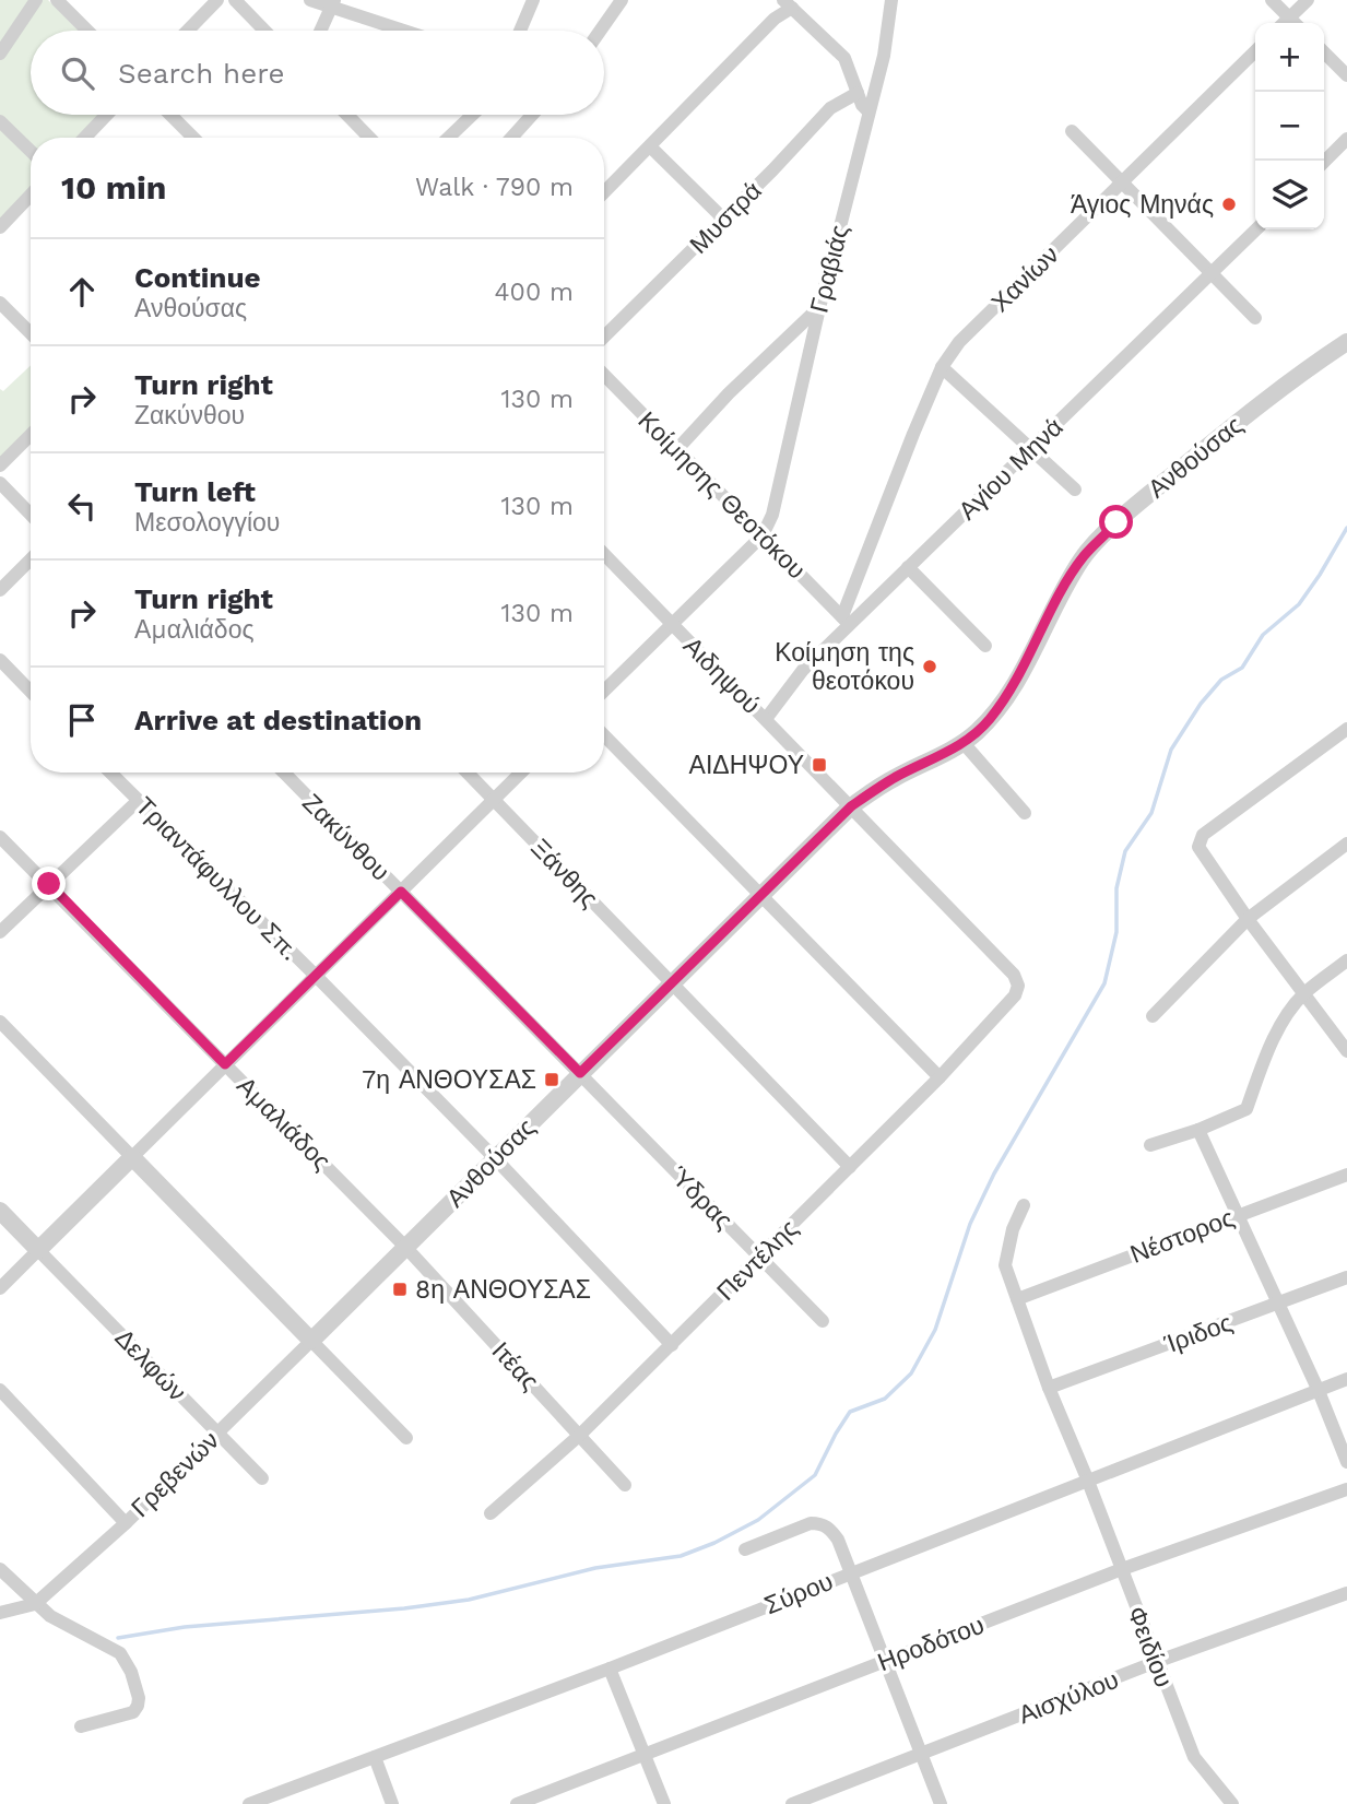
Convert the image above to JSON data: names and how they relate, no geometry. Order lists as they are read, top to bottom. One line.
{"streets":{"street":["Μυστρά","Γραβιάς","Χανίων","Ανθούσας","Αγίου Μηνά","Κοίμησης Θεοτόκου","Αιδηψού","Ζακύνθου","Ξάνθης","Τριαντάφυλλου Σπ.","Αμαλιάδος","Ύδρας","Νέστορος","Πεντέλης","Ίριδος","Δελφών","Ιτέας","Γρεβενών","Σύρου","Ηροδότου","Φειδίου","Αισχύλου"]},"crossings":[["Γραβιάς","Κοίμησης Θεοτόκου"],["Χανίων","Αγίου Μηνά"],["Χανίων","Κοίμησης Θεοτόκου"],["Ανθούσας","Αιδηψού"],["Ανθούσας","Ζακύνθου"],["Ανθούσας","Ξάνθης"],["Ανθούσας","Τριαντάφυλλου Σπ."],["Ανθούσας","Αμαλιάδος"],["Ανθούσας","Ύδρας"],["Ανθούσας","Ιτέας"],["Ανθούσας","Γρεβενών"],["Αγίου Μηνά","Κοίμησης Θεοτόκου"],["Αγίου Μηνά","Αιδηψού"],["Αιδηψού","Πεντέλης"],["Ζακύνθου","Ύδρας"],["Ξάνθης","Πεντέλης"],["Τριαντάφυλλου Σπ.","Πεντέλης"],["Αμαλιάδος","Ιτέας"],["Ύδρας","Πεντέλης"],["Νέστορος","Φειδίου"],["Πεντέλης","Ιτέας"],["Ίριδος","Φειδίου"],["Δελφών","Γρεβενών"],["Σύρου","Φειδίου"],["Ηροδότου","Φειδίου"],["Φειδίου","Αισχύλου"]],"places":{"other":["Άγιος Μηνάς","Κοίμηση της θεοτόκου"],"transit":["ΑΙΔΗΨΟΥ","7η ΑΝΘΟΥΣΑΣ","8η ΑΝΘΟΥΣΑΣ"]},"page":{"map_buttons":["+","−"],"search":"Search here","heading":["10 min","Walk · 790 m"],"list":[["Continue","Ανθούσας","400 m"],["Turn right","Ζακύνθου","130 m"],["Turn left","Μεσολογγίου","130 m"],["Turn right","Αμαλιάδος","130 m"],"Arrive at destination"]}}
